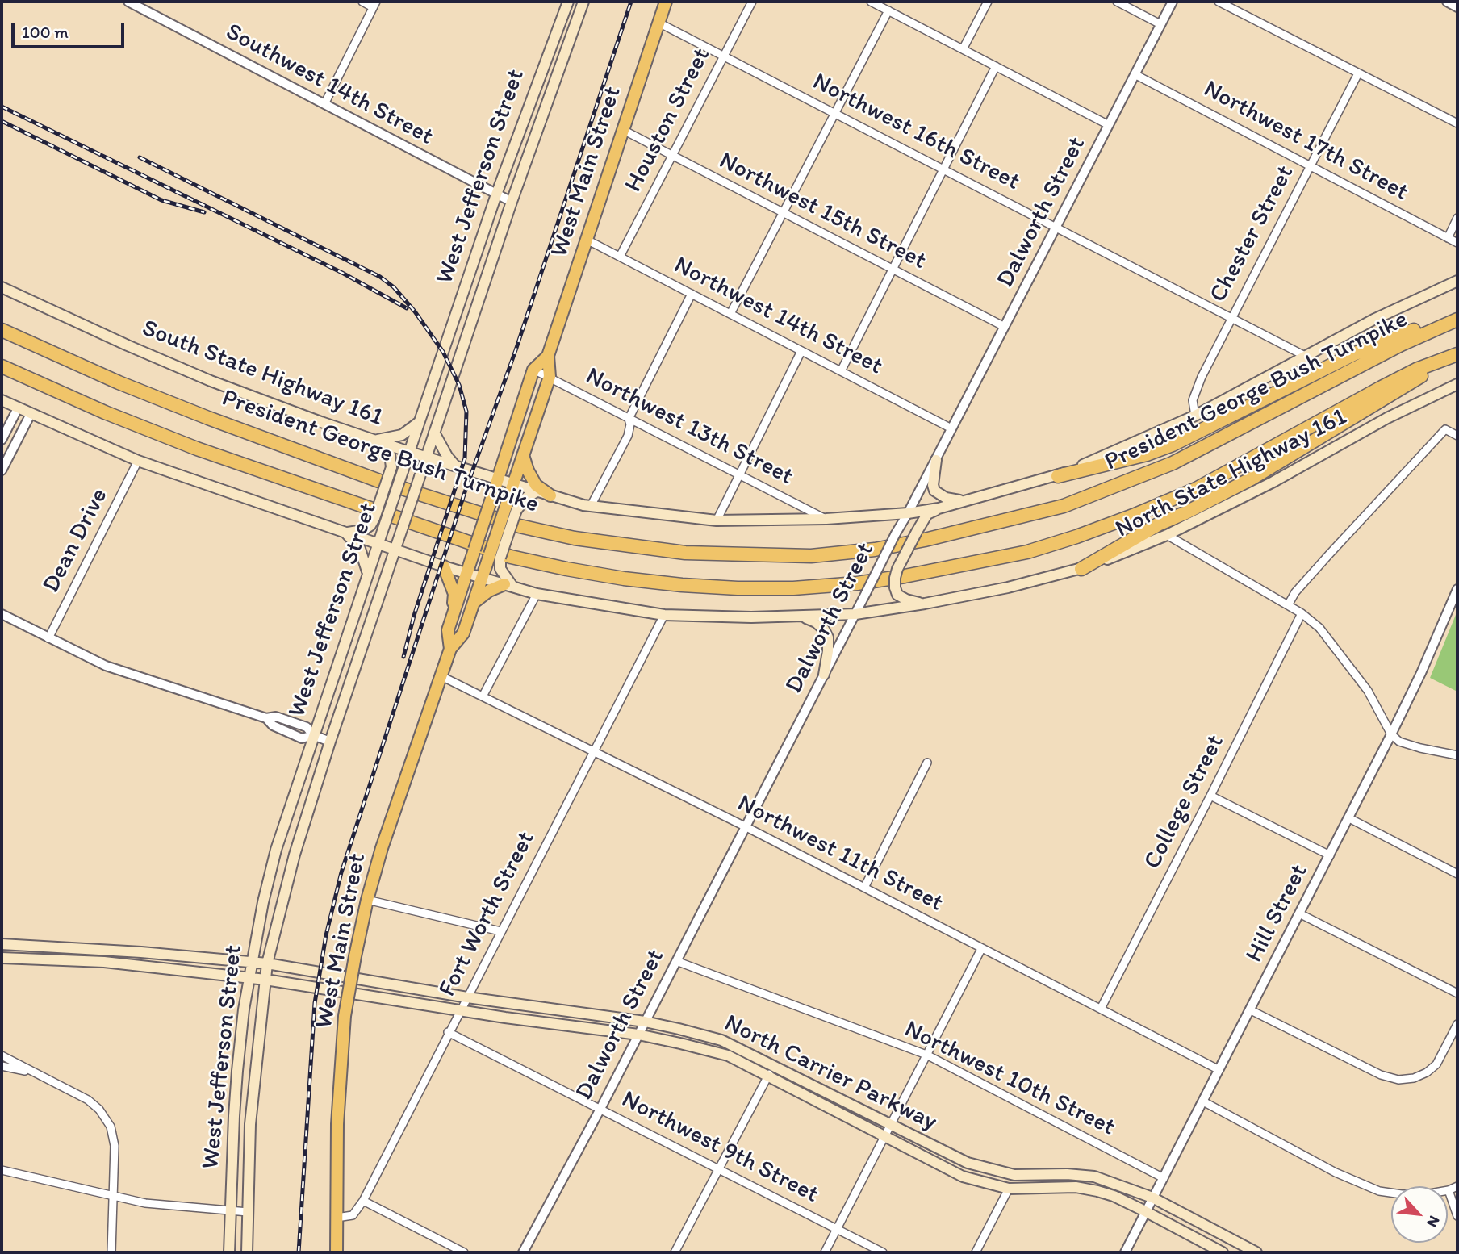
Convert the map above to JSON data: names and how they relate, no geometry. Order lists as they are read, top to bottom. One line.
{"streets":{"highway":["President George Bush Turnpike"],"main road":["West Main Street","West Jefferson Street","South State Highway 161","North State Highway 161","North Carrier Parkway"],"street":["Southwest 14th Street","Houston Street","Northwest 16th Street","Northwest 17th Street","Northwest 15th Street","Dalworth Street","Chester Street","Northwest 14th Street","Northwest 13th Street","Dean Drive","College Street","Northwest 11th Street","Hill Street","Fort Worth Street","Northwest 10th Street","Northwest 9th Street"]},"crossings":[["Southwest 14th Street","West Jefferson Street"],["Houston Street","Northwest 16th Street"],["Houston Street","Northwest 15th Street"],["Houston Street","Northwest 14th Street"],["Northwest 16th Street","West Main Street"],["Northwest 16th Street","Dalworth Street"],["Northwest 16th Street","Chester Street"],["Northwest 17th Street","Dalworth Street"],["Northwest 17th Street","Chester Street"],["West Main Street","Northwest 15th Street"],["West Main Street","Northwest 14th Street"],["West Main Street","South State Highway 161"],["West Main Street","Northwest 13th Street"],["West Main Street","North State Highway 161"],["West Main Street","Northwest 11th Street"],["West Main Street","Fort Worth Street"],["West Jefferson Street","South State Highway 161"],["West Jefferson Street","North Carrier Parkway"],["Northwest 15th Street","Dalworth Street"],["Dalworth Street","Northwest 14th Street"],["Dalworth Street","North State Highway 161"],["Dalworth Street","Northwest 11th Street"],["Dalworth Street","North Carrier Parkway"],["Dalworth Street","Northwest 10th Street"],["Dalworth Street","Northwest 9th Street"],["North State Highway 161","Fort Worth Street"],["College Street","Northwest 11th Street"],["Northwest 11th Street","Hill Street"],["Northwest 11th Street","Fort Worth Street"],["Hill Street","North Carrier Parkway"],["Hill Street","Northwest 10th Street"],["Fort Worth Street","North Carrier Parkway"],["Fort Worth Street","Northwest 9th Street"]],"scale_bar":"100 m","north":"bottom right"}
